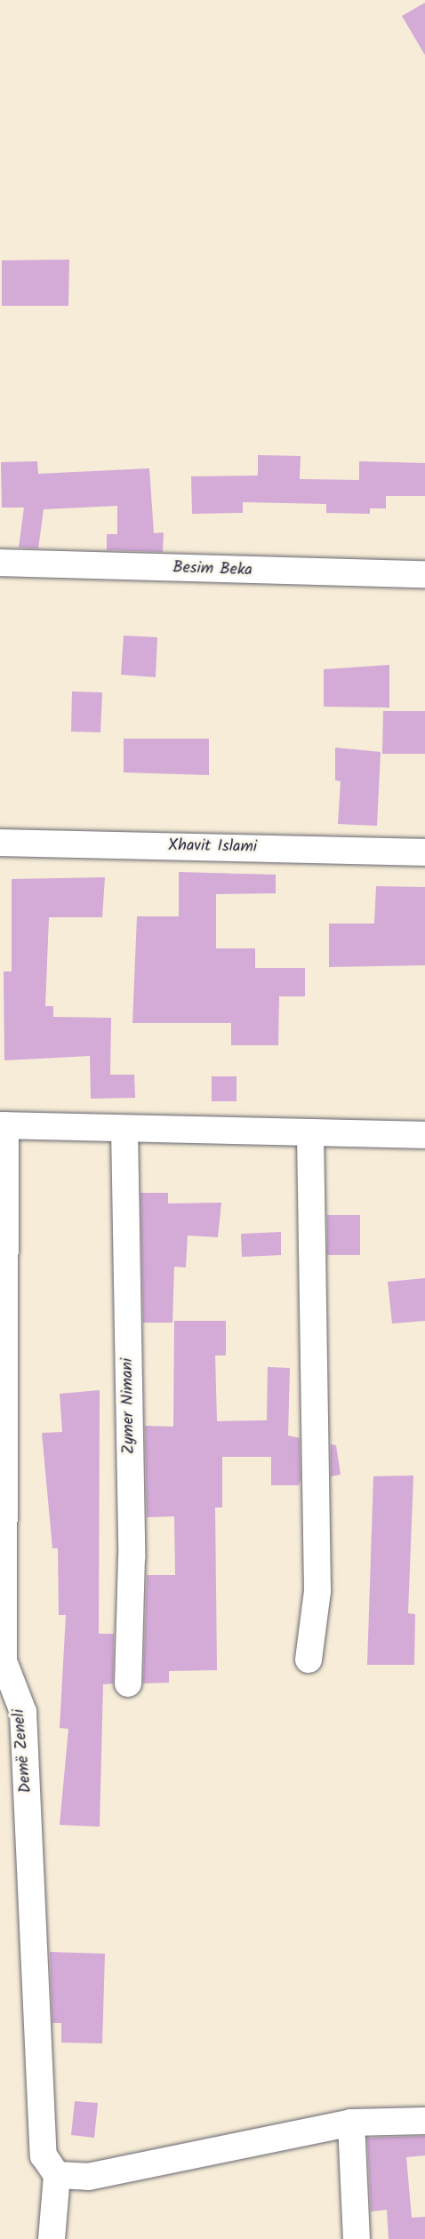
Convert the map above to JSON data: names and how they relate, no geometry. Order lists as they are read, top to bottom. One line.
{"streets":{"street":["Besim Beka","Xhavit Islami","Zymer Nimani","Demë Zeneli"]}}
